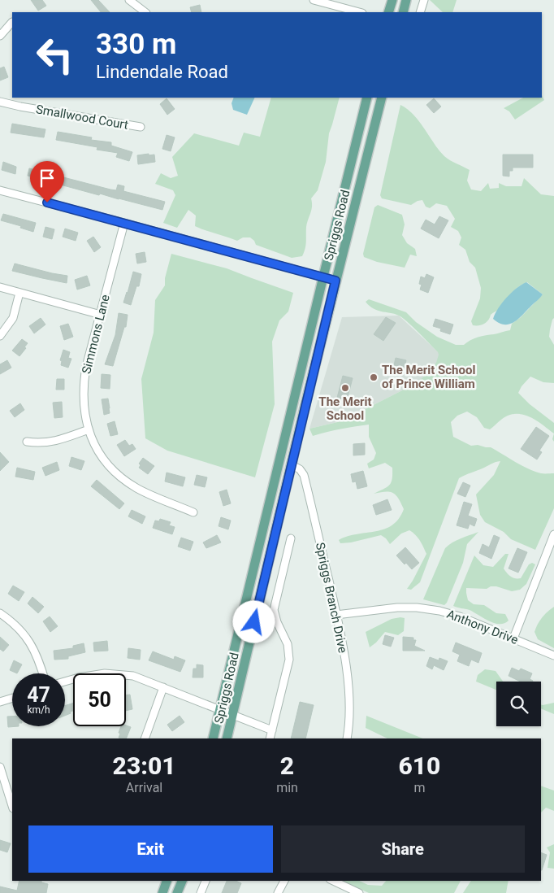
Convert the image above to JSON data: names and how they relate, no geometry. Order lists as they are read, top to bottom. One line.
{"streets":{"main road":["Spriggs Road"],"street":["Smallwood Court","Simmons Lane","Spriggs Branch Drive","Anthony Drive"]},"crossings":[["Spriggs Road","Spriggs Branch Drive"],["Spriggs Branch Drive","Anthony Drive"]],"places":["The Merit School of Prince William","The Merit School"],"page":{"turn":["330 m","Lindendale Road"],"speed":"47 km/h","limit":"50","eta":["23:01","Arrival","2","min","610","m"],"buttons":["Exit","Share"]}}
